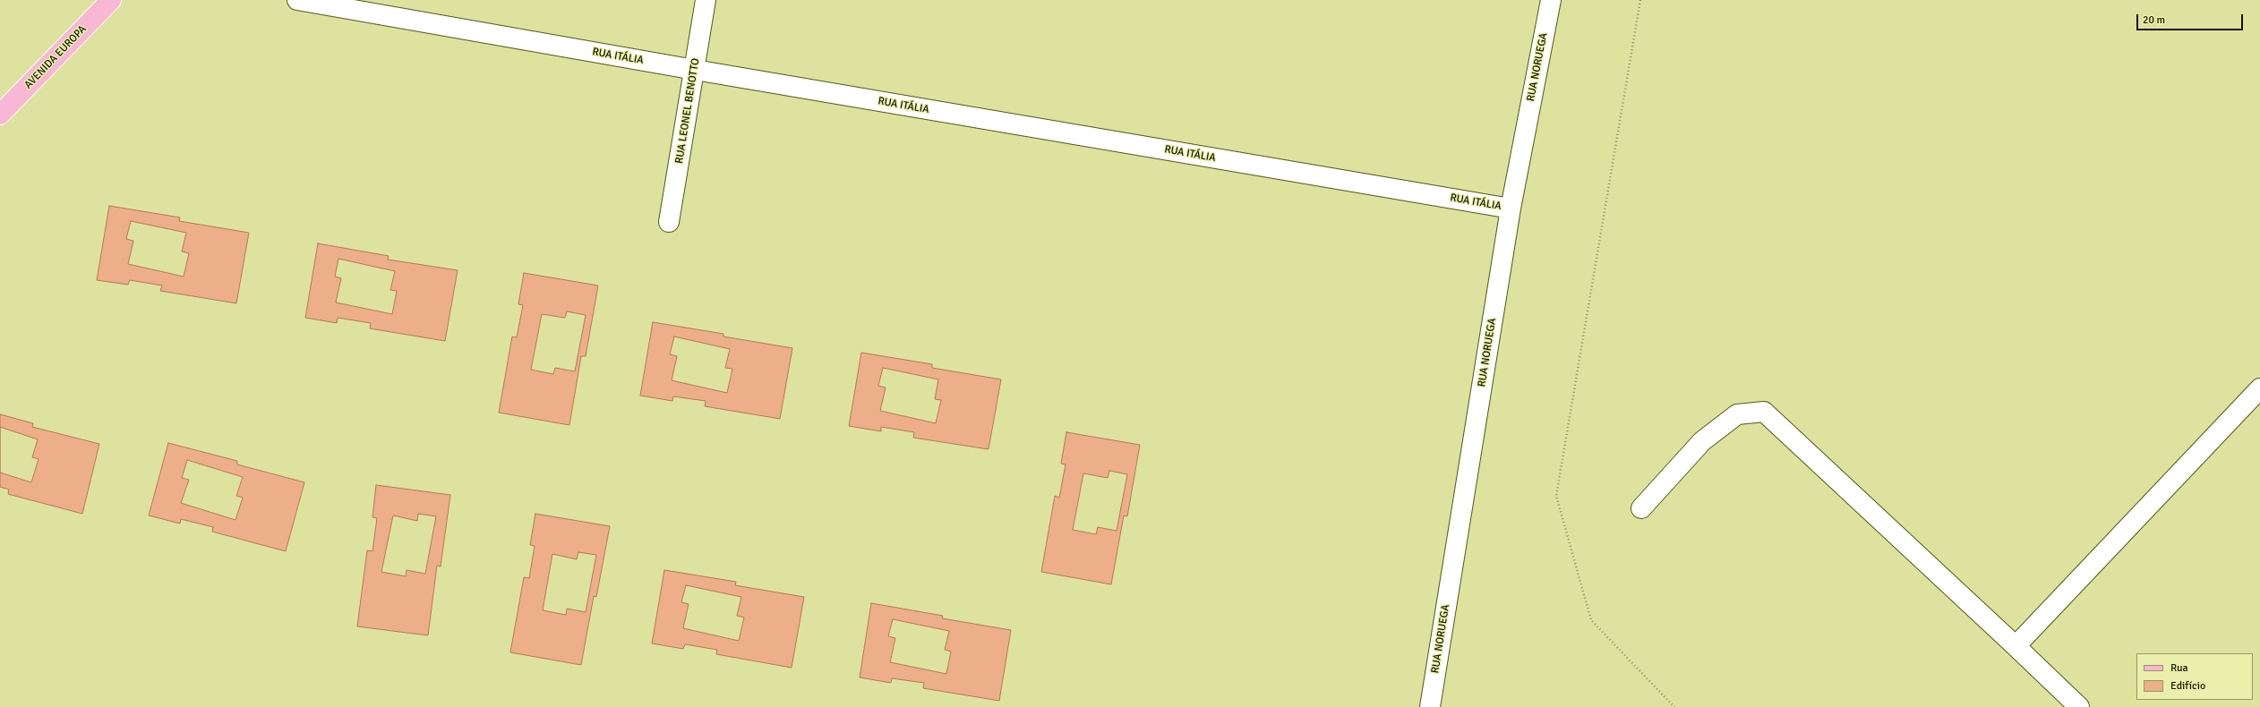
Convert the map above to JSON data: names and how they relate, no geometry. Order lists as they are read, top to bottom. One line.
{"streets":{"main road":["AVENIDA EUROPA"],"street":["RUA ITÁLIA","RUA NORUEGA","RUA LEONEL BENOTTO"]},"crossings":[["RUA ITÁLIA","RUA NORUEGA"],["RUA ITÁLIA","RUA LEONEL BENOTTO"]],"legend":["Rua","Edifício"],"scale_bar":"20 m"}
